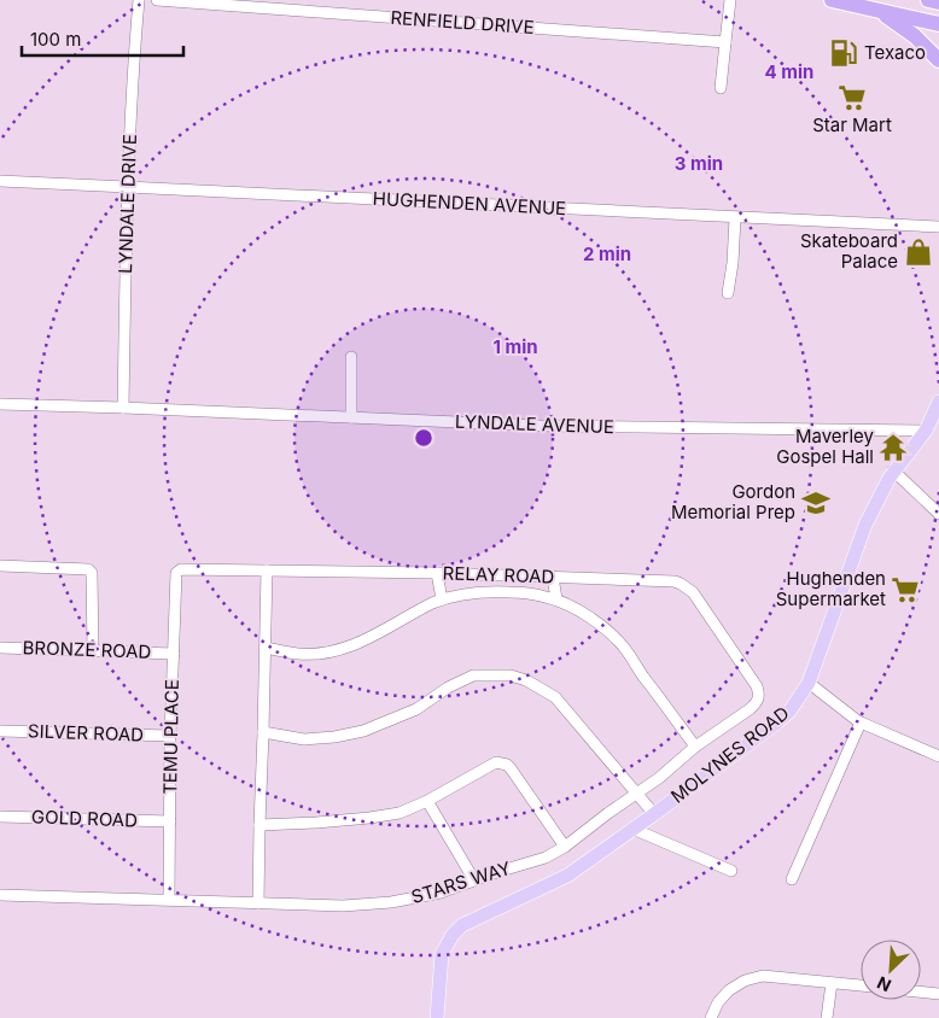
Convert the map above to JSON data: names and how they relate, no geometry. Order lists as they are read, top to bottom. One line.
{"streets":{"main road":["MOLYNES ROAD"],"street":["RENFIELD DRIVE","LYNDALE DRIVE","HUGHENDEN AVENUE","LYNDALE AVENUE","RELAY ROAD","BRONZE ROAD","SILVER ROAD","TEMU PLACE","GOLD ROAD","STARS WAY"]},"crossings":[["LYNDALE DRIVE","HUGHENDEN AVENUE"],["LYNDALE DRIVE","LYNDALE AVENUE"],["LYNDALE AVENUE","MOLYNES ROAD"],["RELAY ROAD","TEMU PLACE"],["RELAY ROAD","STARS WAY"],["BRONZE ROAD","TEMU PLACE"],["SILVER ROAD","TEMU PLACE"],["TEMU PLACE","GOLD ROAD"],["TEMU PLACE","STARS WAY"]],"places":{"fuel station":["Texaco"],"supermarket":["Star Mart","Hughenden Supermarket"],"shop":["Skateboard Palace"],"temple":["Maverley Gospel Hall"],"school or university":["Gordon Memorial Prep"]},"scale_bar":"100 m","north":"bottom left","rings":["4 min","3 min","2 min","1 min"]}
